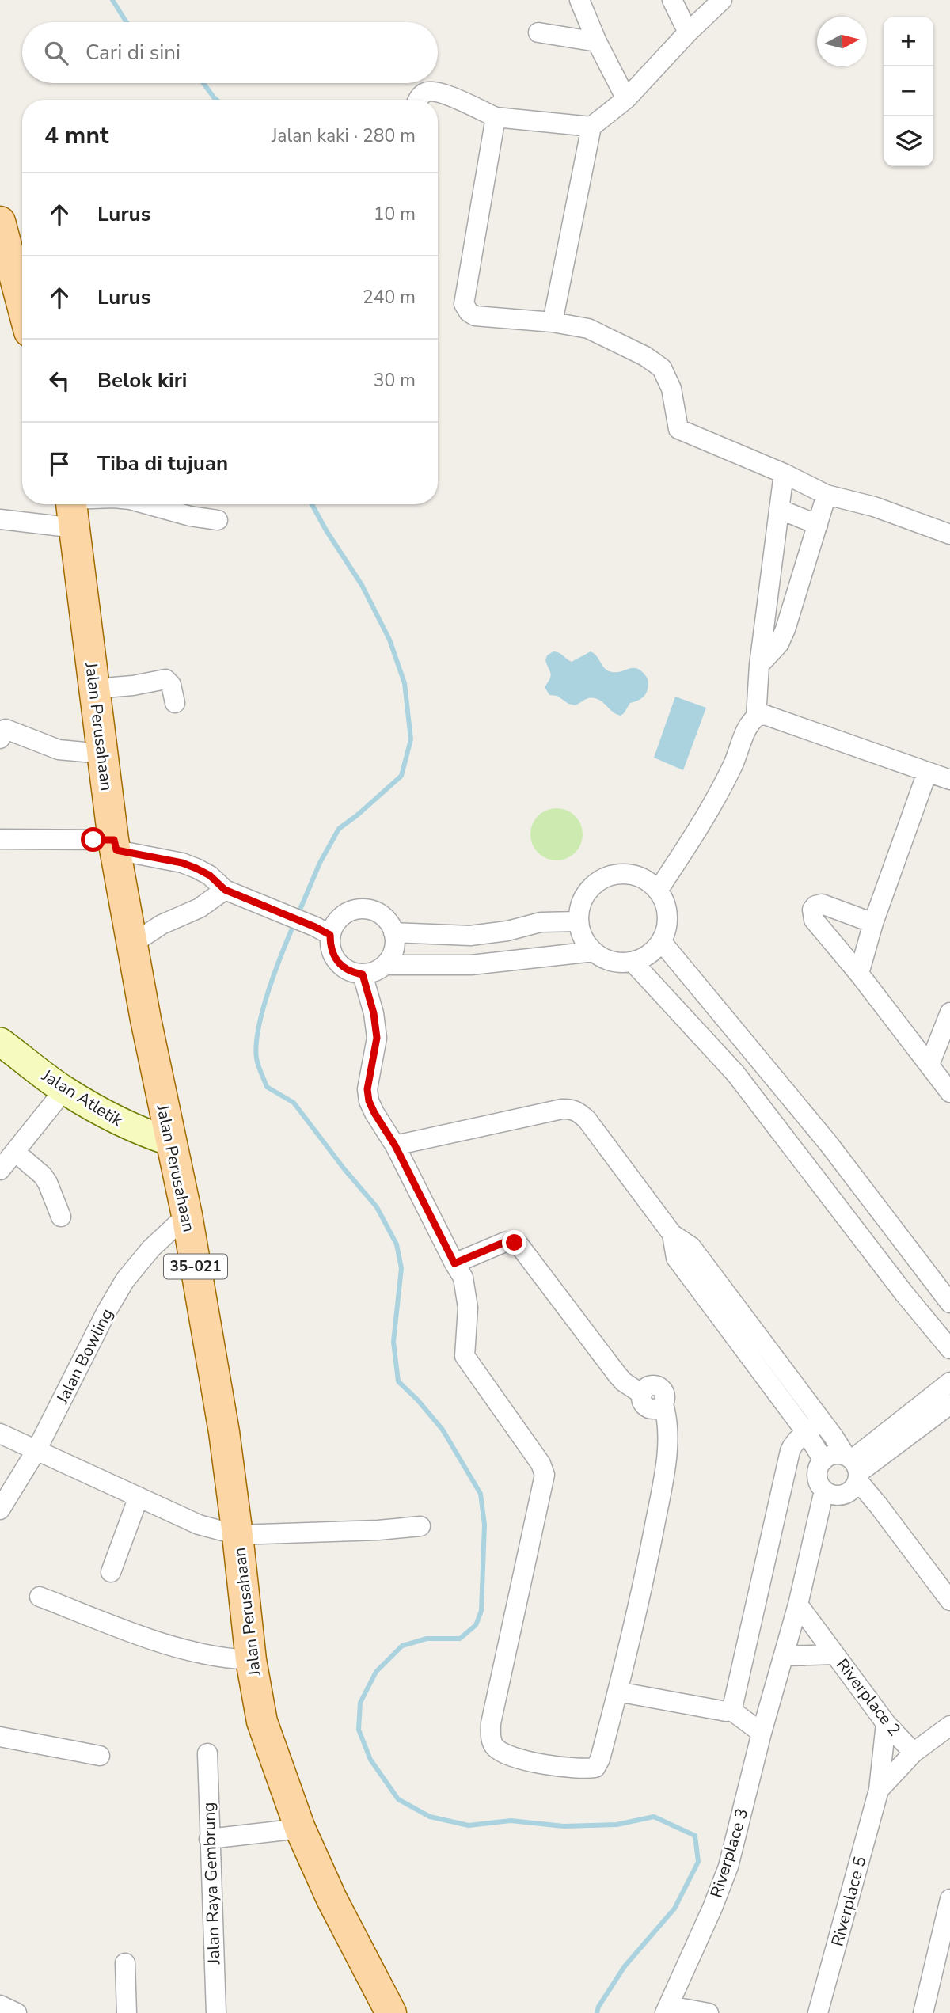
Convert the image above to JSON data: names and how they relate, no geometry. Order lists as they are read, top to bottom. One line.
{"streets":{"main road":["Jalan Perusahaan","35-021"],"street":["Jalan Atletik","Jalan Bowling","Riverplace 2","Riverplace 3","Jalan Raya Gembrung","Riverplace 5"]},"crossings":[["Jalan Perusahaan","Jalan Atletik"],["Jalan Perusahaan","Jalan Bowling"],["Riverplace 2","Riverplace 3"],["Riverplace 2","Riverplace 5"]],"north":"right","page":{"map_buttons":["+","−"],"search":"Cari di sini","heading":["4 mnt","Jalan kaki · 280 m"],"list":[["Lurus","10 m"],["Lurus","240 m"],["Belok kiri","30 m"],"Tiba di tujuan"]}}
